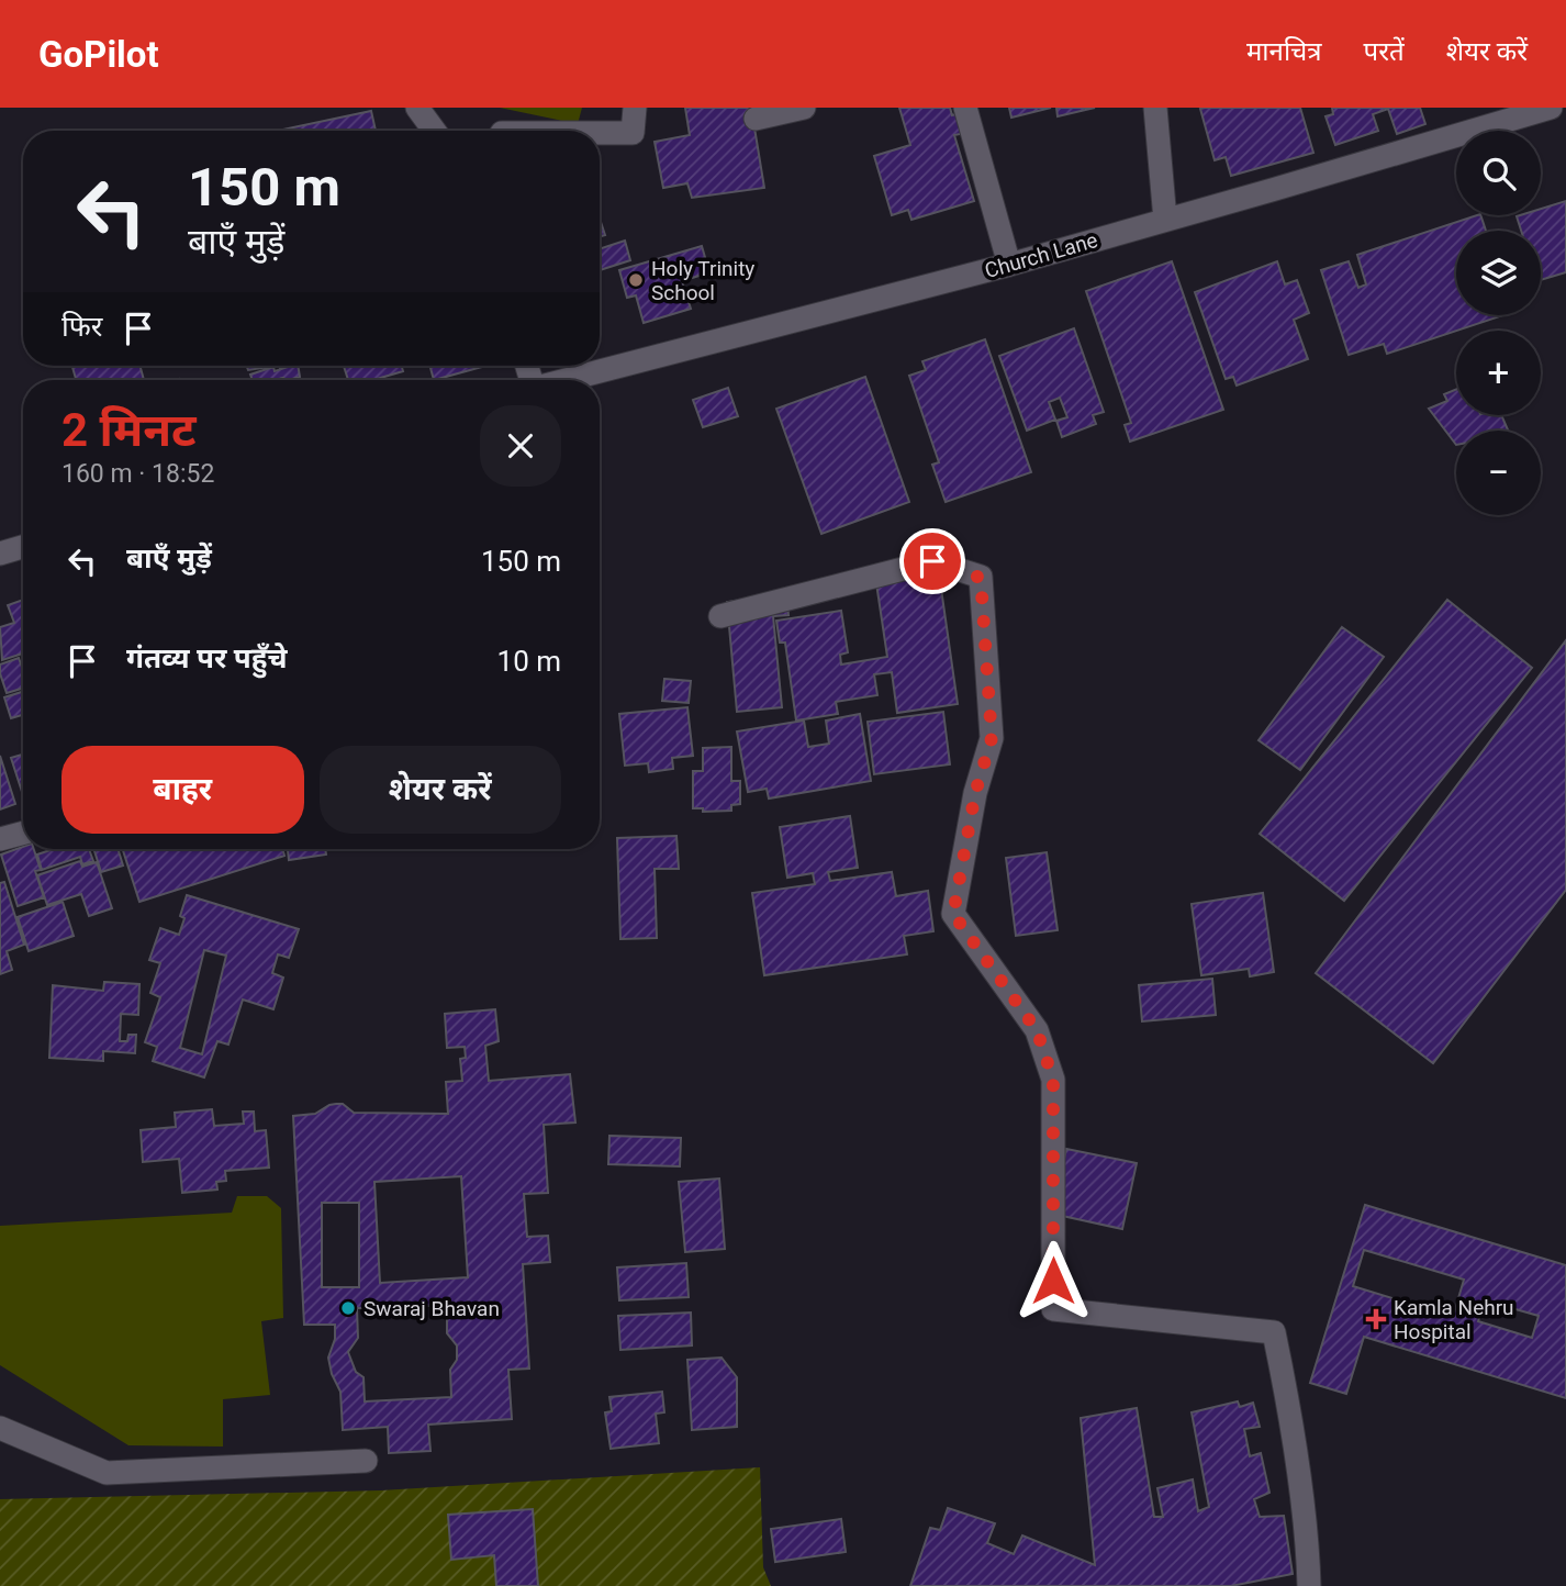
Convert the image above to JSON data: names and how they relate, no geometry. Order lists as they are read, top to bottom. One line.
{"streets":{"street":["Church Lane"]},"places":{"other":["Holy Trinity School","Swaraj Bhavan"],"health":["Kamla Nehru Hospital"]},"page":{"header":"GoPilot","nav":["मानचित्र","परतें","शेयर करें"],"map_buttons":["+","−"],"turn":["150 m","बाएँ मुड़ें"],"then":"फिर","heading":["2 मिनट","160 m · 18:52"],"list":[{"name":"बाएँ मुड़ें","value":"150 m"},{"name":"गंतव्य पर पहुँचे","value":"10 m"}],"buttons":["बाहर","शेयर करें"]}}
